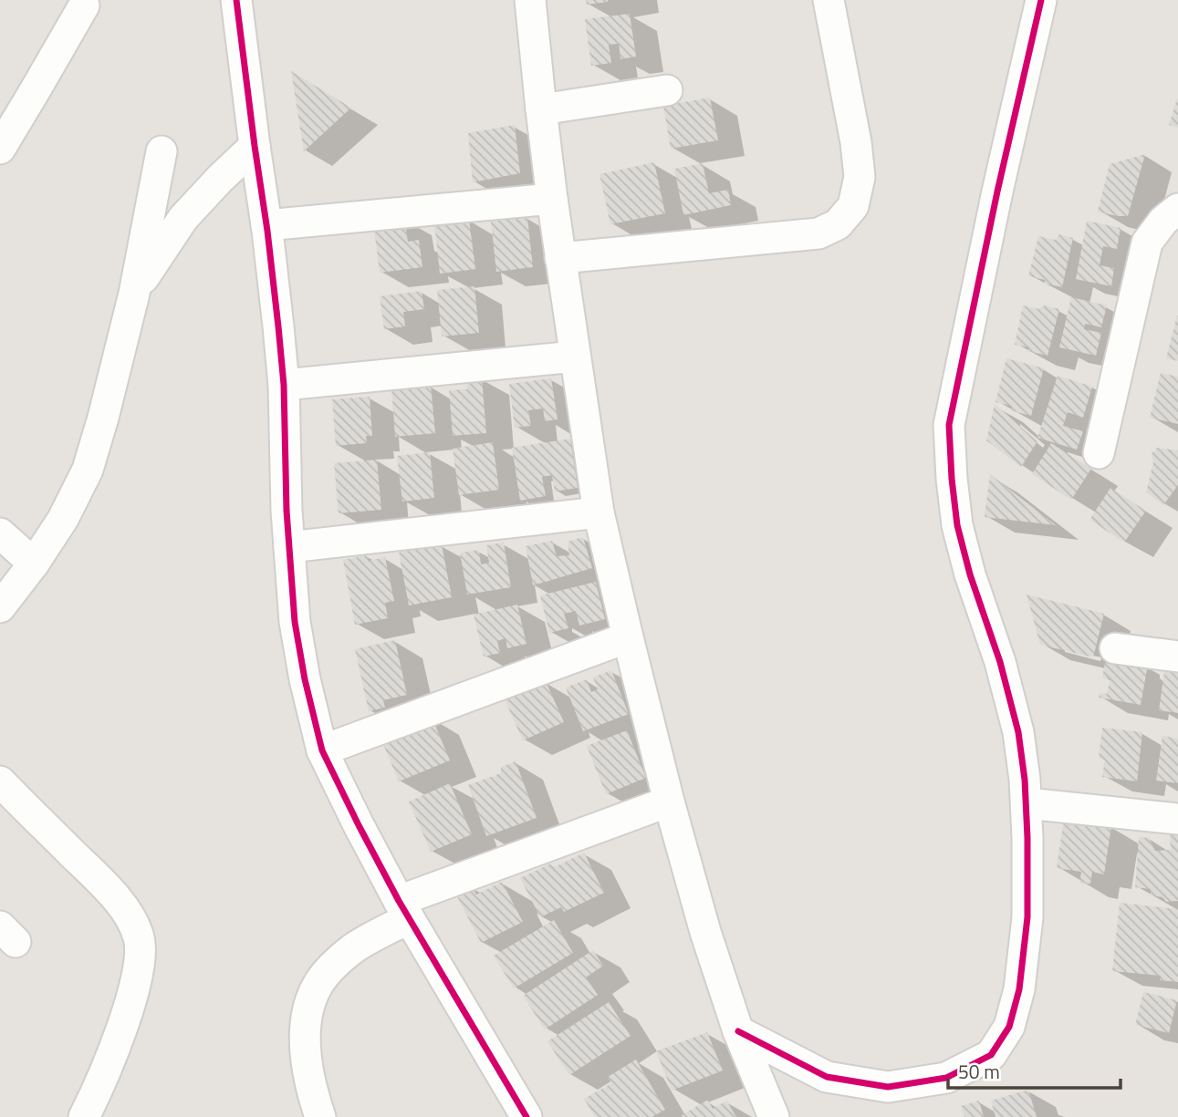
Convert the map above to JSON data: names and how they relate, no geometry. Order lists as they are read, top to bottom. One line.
{"scale_bar":"50 m"}
